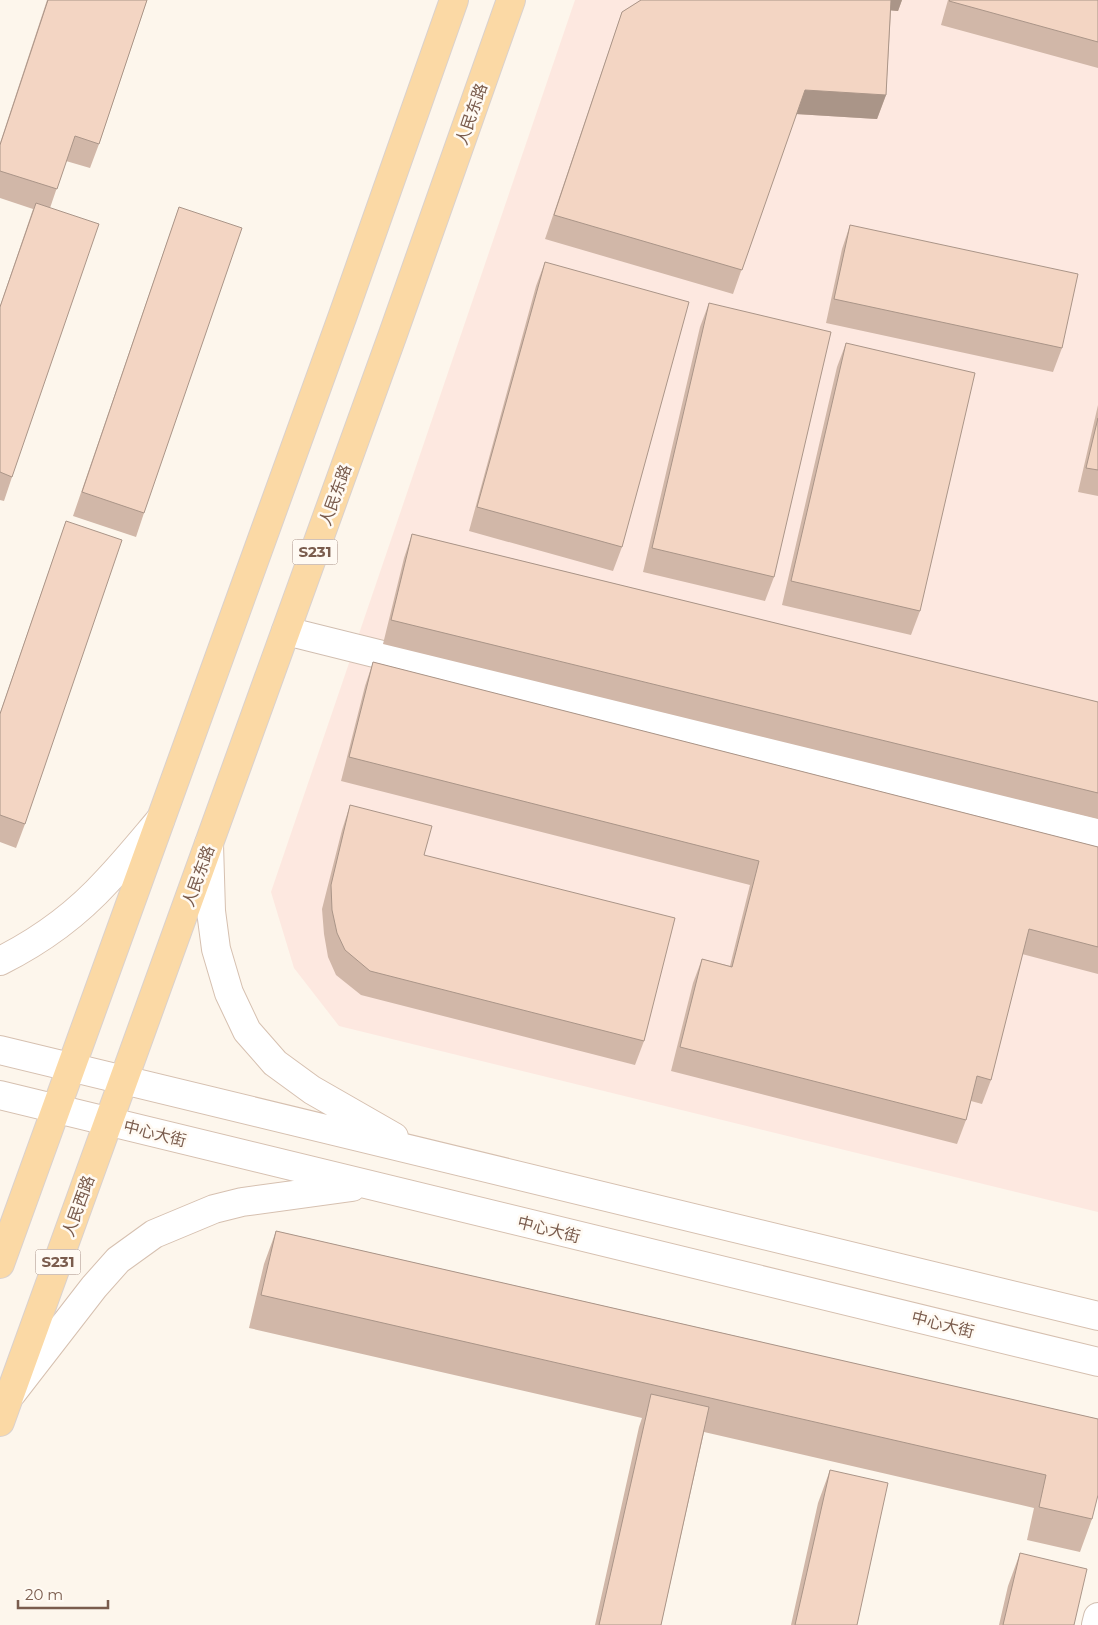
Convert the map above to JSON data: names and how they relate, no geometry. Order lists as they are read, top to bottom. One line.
{"streets":{"main road":["人民东路","S231","中心大街","人民西路"]},"crossings":[["人民东路","中心大街"],["人民东路","人民西路"],["中心大街","人民西路"]],"scale_bar":"20 m"}
